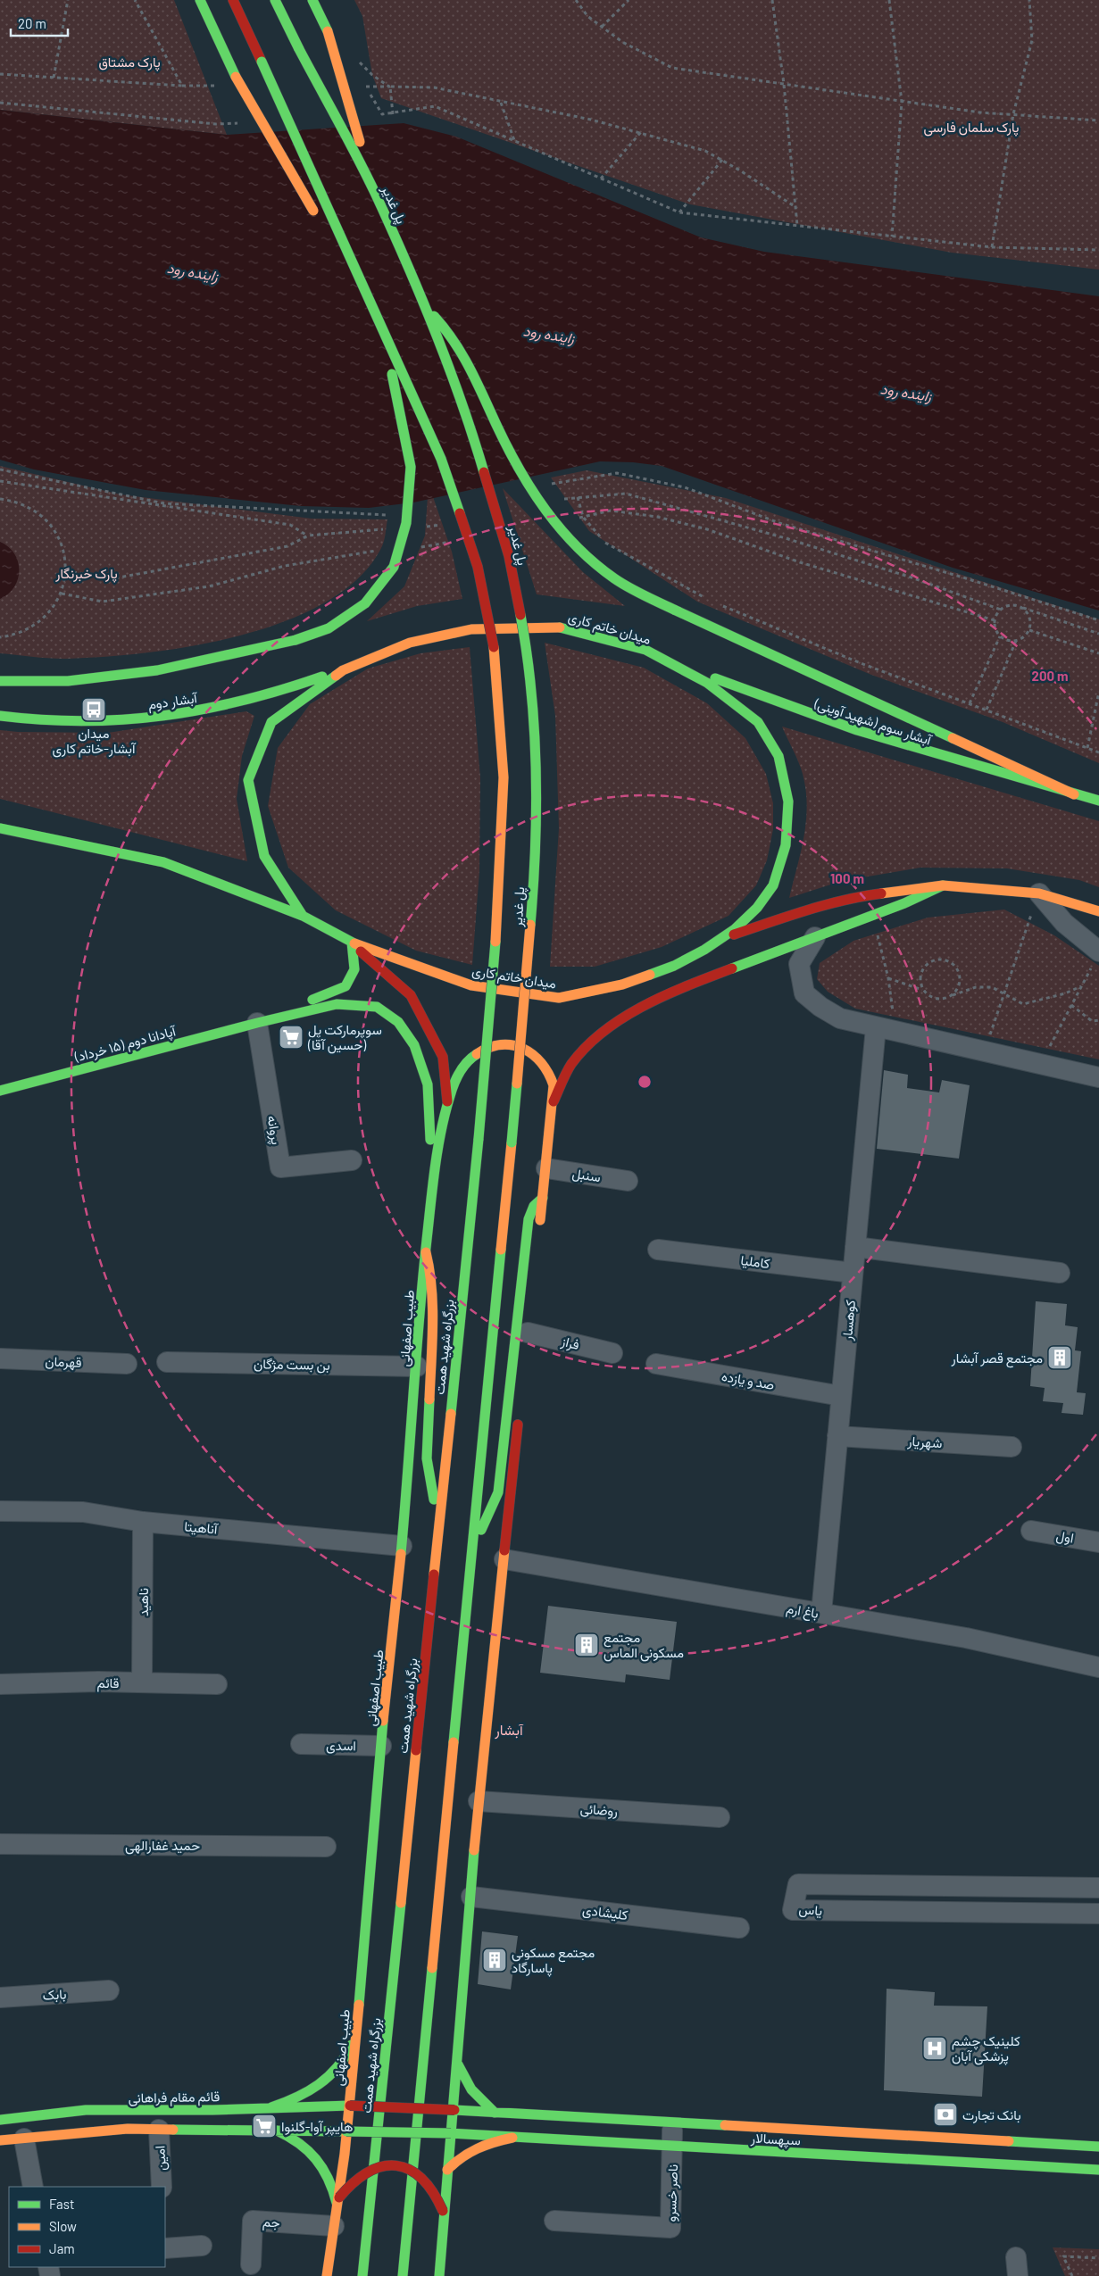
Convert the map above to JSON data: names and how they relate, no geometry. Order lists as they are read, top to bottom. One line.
{"streets":{"main road":["پل غدیر","میدان خاتم کاری","آبشار دوم","آبشار سوم (شهید آوینی)","آپادانا دوم (۱۵ خرداد)","طبیب اصفهانی","بزرگراه شهید همت","قائم مقام فراهانی","سپهسالار"],"street":["پروانه","سنبل","کاملیا","کوهسار","فراز","قهرمان","بن بست مژگان","صد و یازده","شهریار","آناهیتا","اول","ناهید","باغ ارم","قائم","اسدی","روضائی","حمید غفارالهی","یاس","کلیشادی","بابک","امین","ناصر خسرو","جم"]},"crossings":[["پل غدیر","بزرگراه شهید همت"],["میدان خاتم کاری","آبشار دوم"],["میدان خاتم کاری","آبشار سوم (شهید آوینی)"],["آپادانا دوم (۱۵ خرداد)","پروانه"],["کاملیا","کوهسار"],["کوهسار","صد و یازده"],["کوهسار","شهریار"],["کوهسار","باغ ارم"],["طبیب اصفهانی","بن بست مژگان"],["طبیب اصفهانی","آناهیتا"],["طبیب اصفهانی","اسدی"],["طبیب اصفهانی","قائم مقام فراهانی"],["طبیب اصفهانی","سپهسالار"],["طبیب اصفهانی","جم"],["آناهیتا","ناهید"],["ناهید","قائم"],["قائم مقام فراهانی","سپهسالار"],["سپهسالار","ناصر خسرو"]],"districts":["آبشار"],"water":["زاینده رود"],"parks":["پارک مشتاق","پارک سلمان فارسی","پارک خبرنگار"],"places":{"bus stop":["میدان آبشار-خاتم کاری"],"supermarket":["سوپرمارکت پل (حسین آقا)","هایپر آوا-گلنوا"],"building":["مجتمع قصر آبشار","مجتمع مسکونی الماس","مجتمع مسکونی پاسارگاد"],"hospital":["کلینیک چشم پزشکی آبان"],"bank":["بانک تجارت"]},"legend":["Fast","Slow","Jam"],"scale_bar":"20 m","rings":["200 m","100 m"]}
